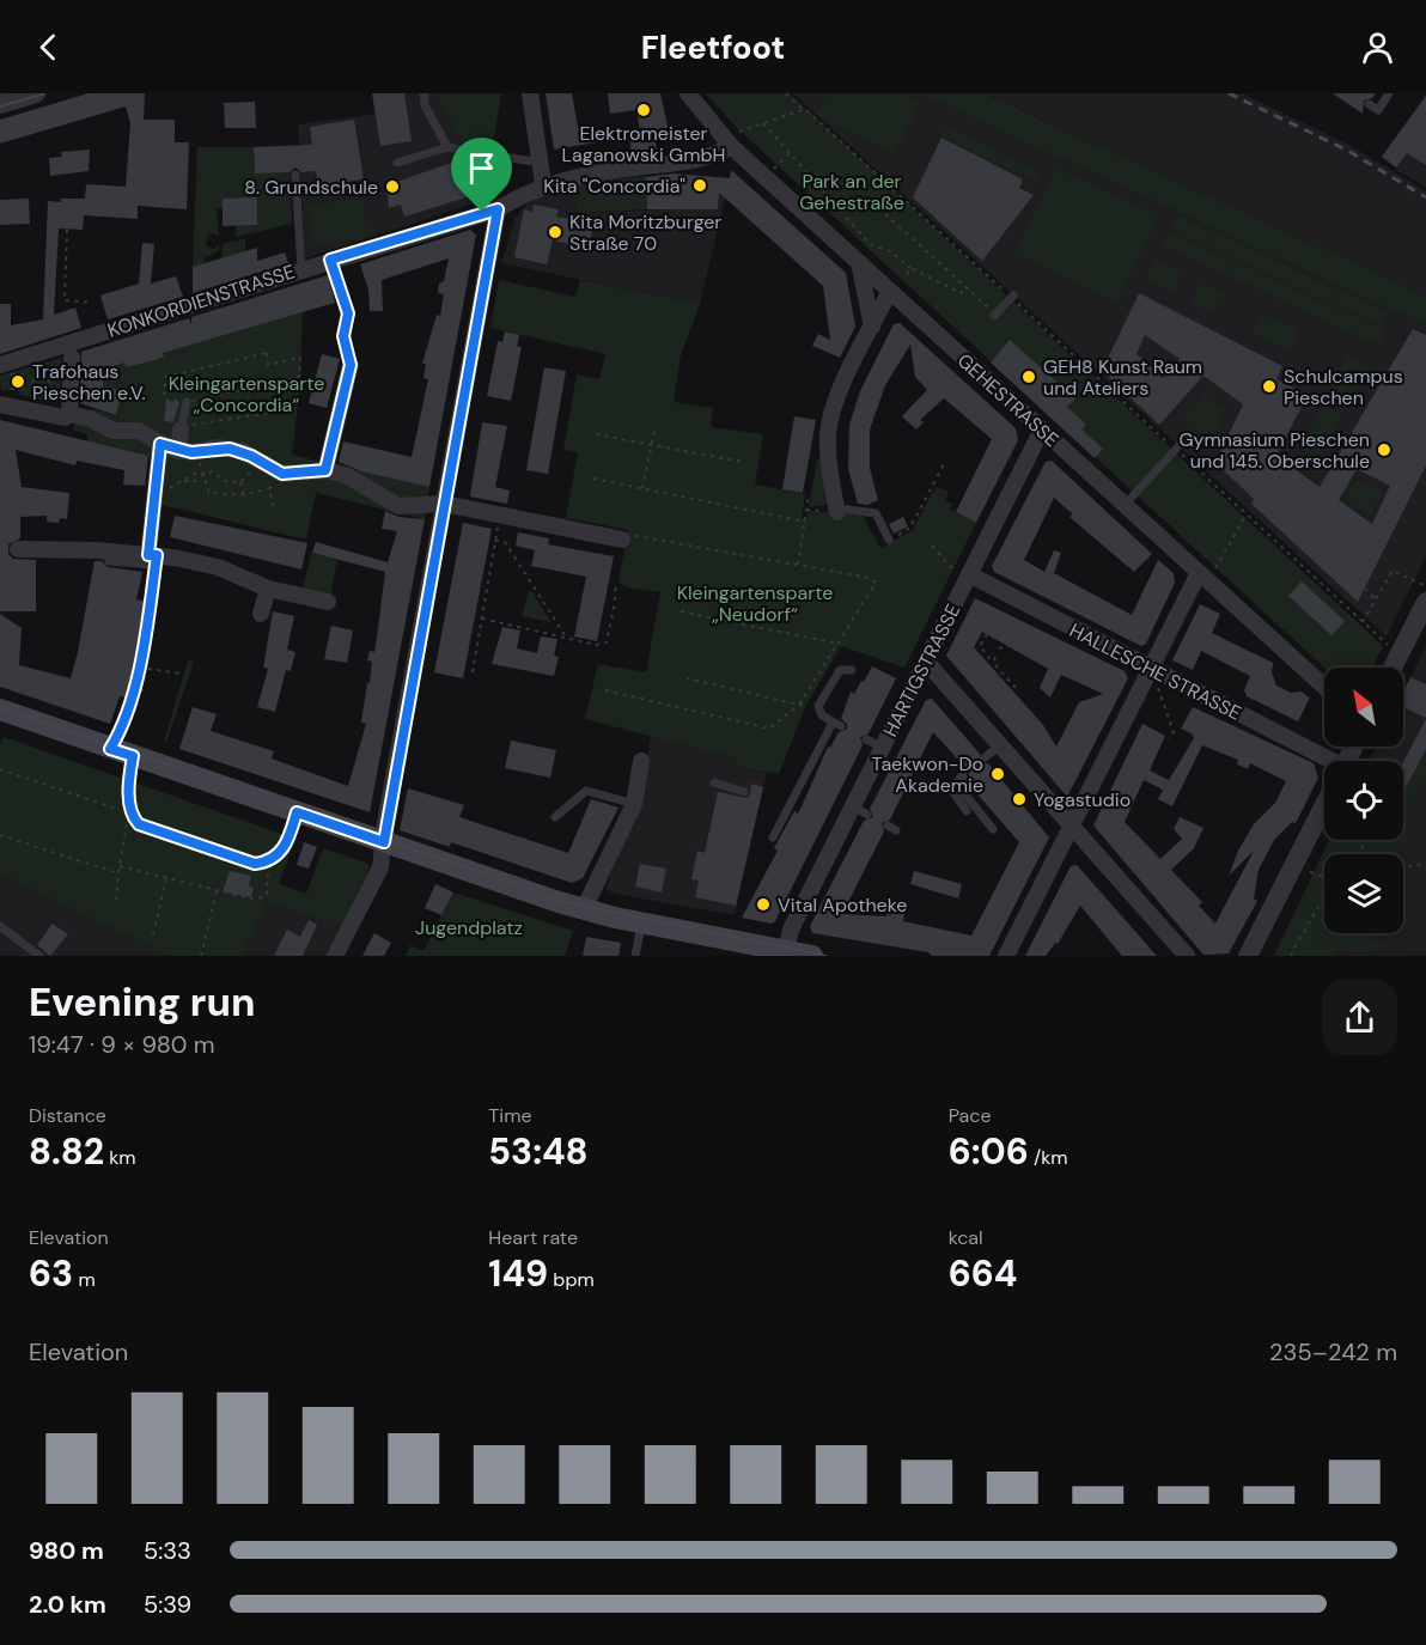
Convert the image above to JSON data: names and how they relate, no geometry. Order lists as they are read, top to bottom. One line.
{"streets":{"street":["KONKORDIENSTRASSE","GEHESTRASSE","HARTIGSTRASSE","HALLESCHE STRASSE"]},"crossings":[["KONKORDIENSTRASSE","GEHESTRASSE"],["GEHESTRASSE","HARTIGSTRASSE"],["HARTIGSTRASSE","HALLESCHE STRASSE"]],"parks":["Park an der Gehestraße","Kleingartensparte „Concordia“","Kleingartensparte „Neudorf“","Jugendplatz"],"places":["Elektromeister Laganowski GmbH","Kita \"Concordia\"","8. Grundschule","Kita Moritzburger Straße 70","GEH8 Kunst Raum und Ateliers","Trafohaus Pieschen e.V.","Schulcampus Pieschen","Gymnasium Pieschen und 145. Oberschule","Taekwon-Do Akademie","Yogastudio","Vital Apotheke"],"north":"top left","page":{"header":"Fleetfoot","heading":["Evening run","19:47 · 9 × 980 m"],"stats":[["Distance","8.82 km"],["Time","53:48"],["Pace","6:06 /km"],["Elevation","63 m"],["Heart rate","149 bpm"],["kcal","664"]],"chart":["Elevation","235–242 m"],"list":[{"name":"980 m","note":"5:33"},{"name":"2.0 km","note":"5:39"}]}}
